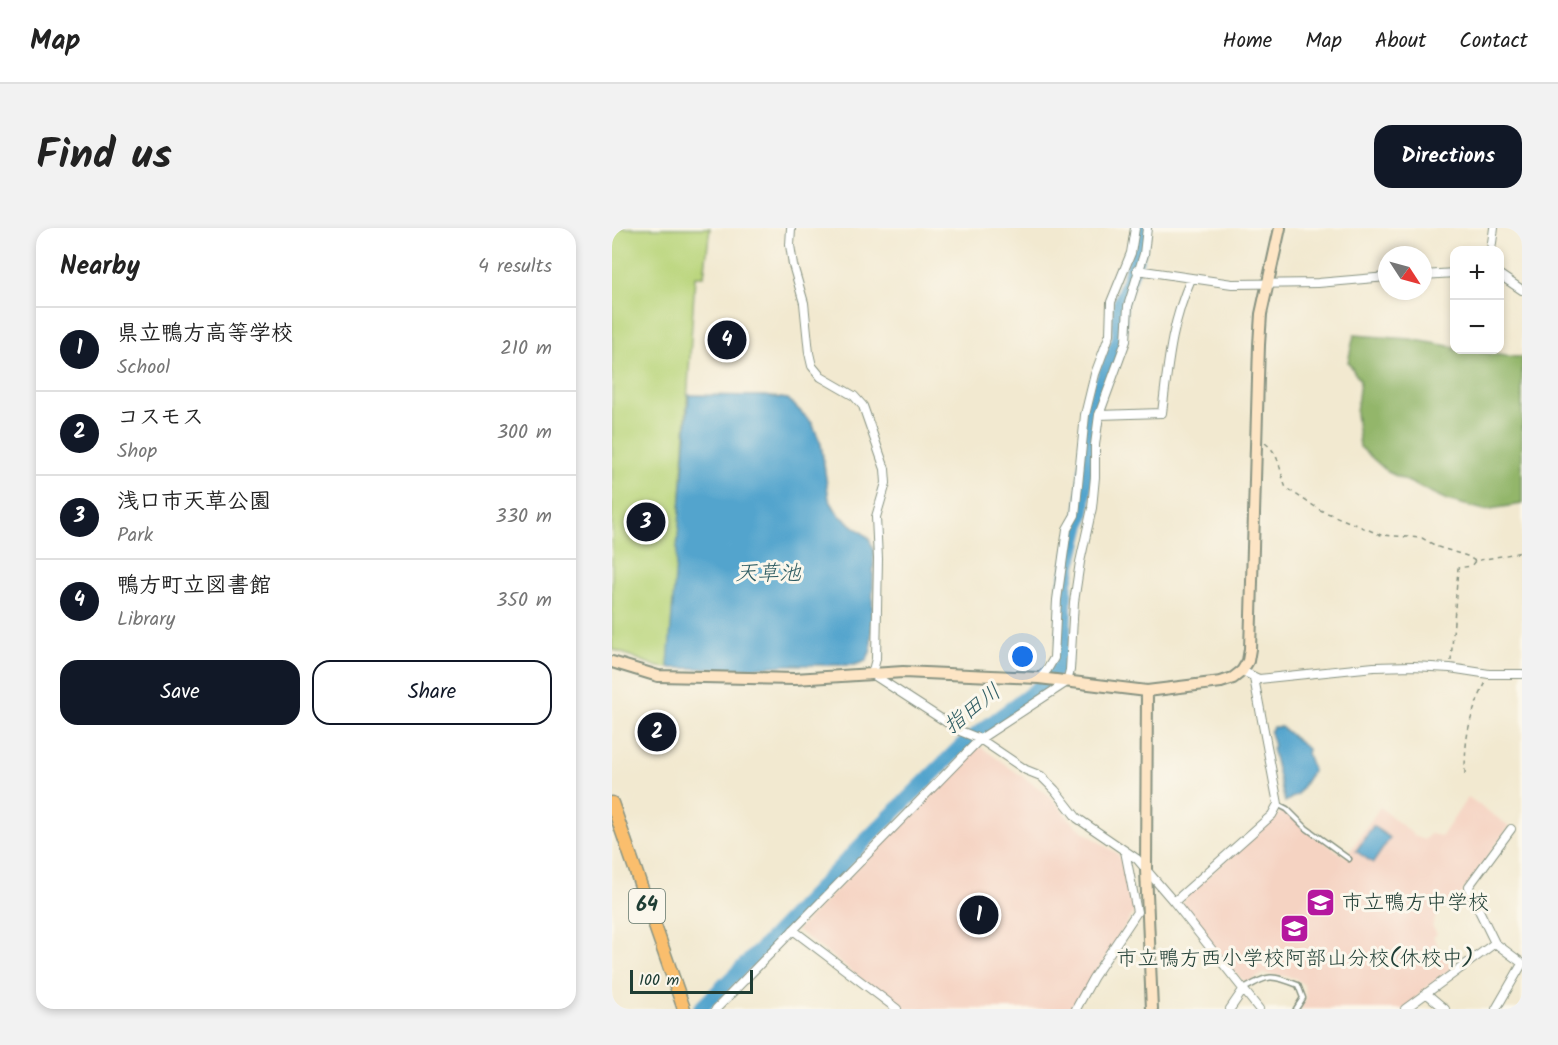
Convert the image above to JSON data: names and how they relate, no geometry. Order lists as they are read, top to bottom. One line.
{"streets":{"main road":["64"]},"water":["天草池","指田川"],"places":{"school or university":["市立鴨方中学校","市立鴨方西小学校阿部山分校(休校中)"]},"scale_bar":"100 m","north":"bottom right","page":{"header":"Map","nav":["Home","Map","About","Contact"],"title":"Find us","buttons":["Directions",["Save","Share"]],"heading":["Nearby","4 results"],"map_buttons":["+","−"],"list":[{"mark":"1","name":"県立鴨方高等学校","note":"School","value":"210 m"},{"mark":"2","name":"コスモス","note":"Shop","value":"300 m"},{"mark":"3","name":"浅口市天草公園","note":"Park","value":"330 m"},{"mark":"4","name":"鴨方町立図書館","note":"Library","value":"350 m"}],"pins":["4","3","2","1"],"scale":"100 m"}}
